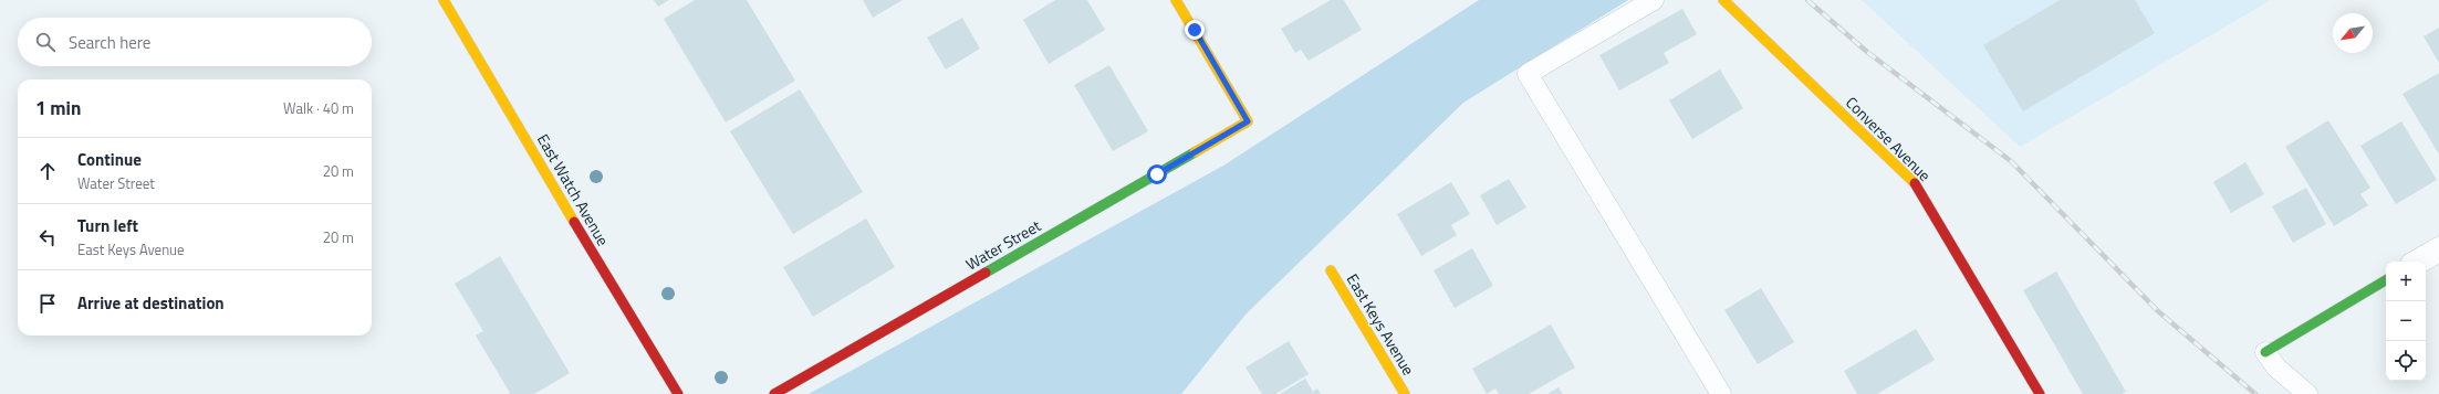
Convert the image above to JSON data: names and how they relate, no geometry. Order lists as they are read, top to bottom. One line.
{"streets":{"street":["Converse Avenue","East Watch Avenue","Water Street","East Keys Avenue"]},"north":"bottom left","page":{"search":"Search here","heading":["1 min","Walk · 40 m"],"list":[["Continue","Water Street","20 m"],["Turn left","East Keys Avenue","20 m"],"Arrive at destination"],"map_buttons":["+","−"]}}
